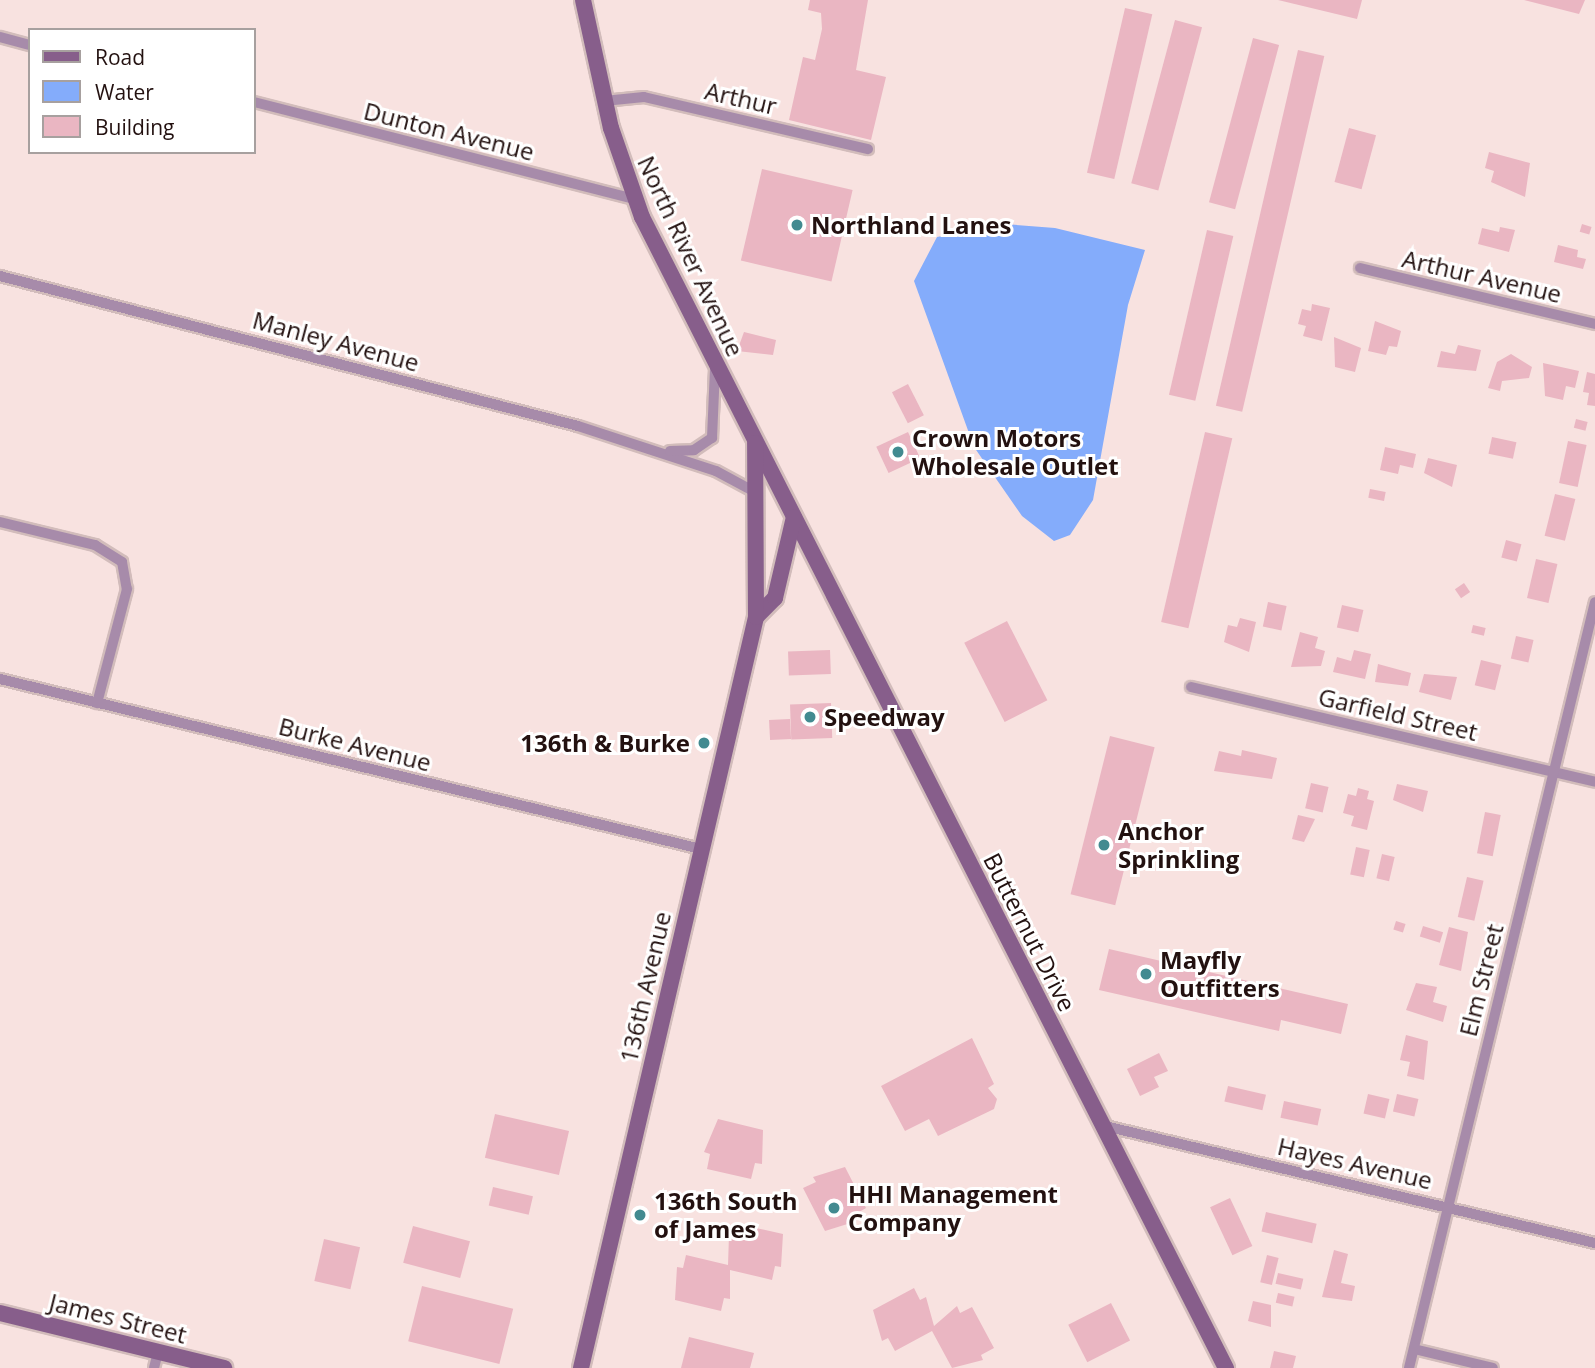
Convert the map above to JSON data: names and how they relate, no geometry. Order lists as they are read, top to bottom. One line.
{"streets":{"main road":["North River Avenue","Butternut Drive","136th Avenue","James Street"],"street":["Arthur","Dunton Avenue","Arthur Avenue","Manley Avenue","Garfield Street","Burke Avenue","Elm Street","Hayes Avenue"]},"crossings":[["Arthur","North River Avenue"],["Dunton Avenue","North River Avenue"],["North River Avenue","Manley Avenue"],["North River Avenue","Butternut Drive"],["North River Avenue","136th Avenue"],["Manley Avenue","136th Avenue"],["Garfield Street","Elm Street"],["Burke Avenue","136th Avenue"],["Butternut Drive","136th Avenue"],["Butternut Drive","Hayes Avenue"],["Elm Street","Hayes Avenue"]],"places":["Northland Lanes","Crown Motors Wholesale Outlet","Speedway","136th & Burke","Anchor Sprinkling","Mayfly Outfitters","HHI Management Company","136th South of James"],"legend":["Road","Water","Building"]}
